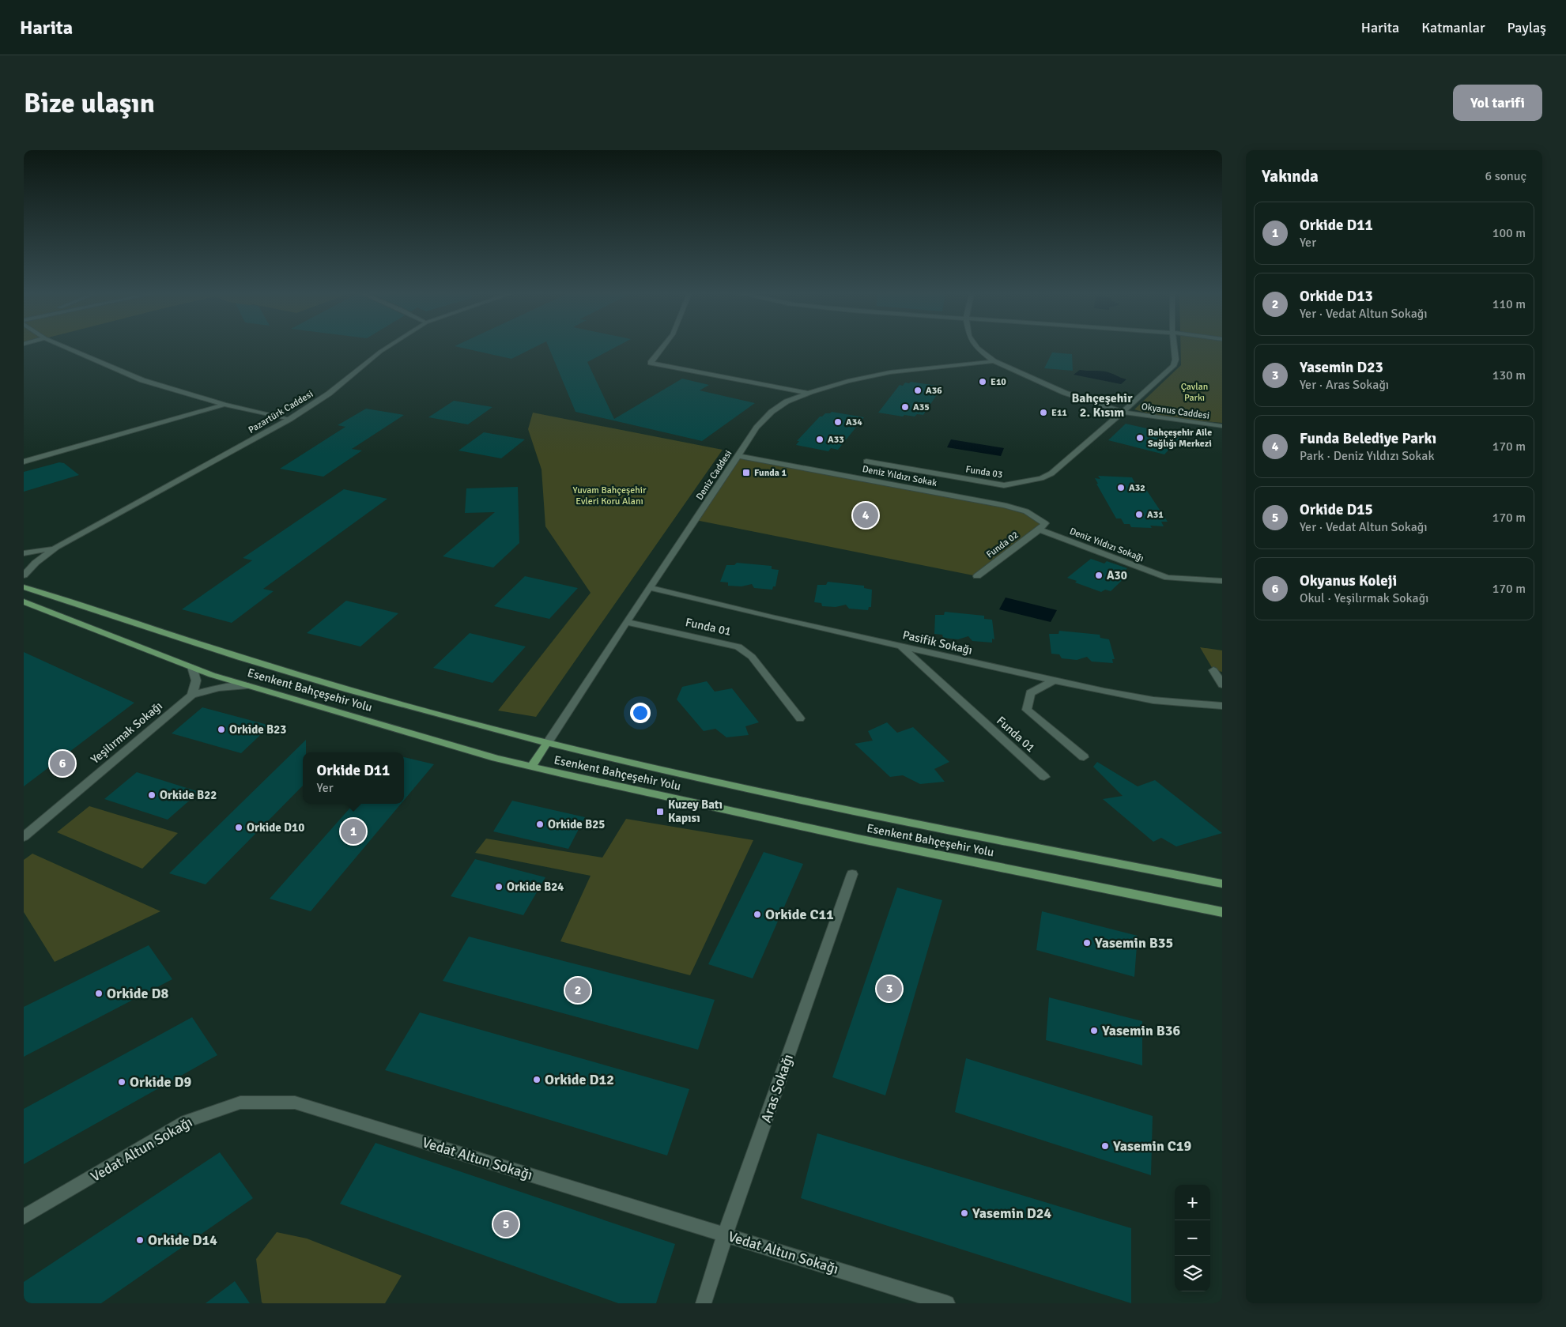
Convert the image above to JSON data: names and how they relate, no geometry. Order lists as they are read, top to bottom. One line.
{"streets":{"main road":["Esenkent Bahçeşehir Yolu"],"street":["Okyanus Caddesi","Pazartürk Caddesi","Funda 03","Deniz Caddesi","Deniz Yıldızı Sokak","Funda 02","Deniz Yıldızı Sokağı","Funda 01","Pasifik Sokağı","Yeşilırmak Sokağı","Aras Sokağı","Vedat Altun Sokağı"]},"crossings":[["Okyanus Caddesi","Funda 03"],["Okyanus Caddesi","Deniz Caddesi"],["Deniz Caddesi","Deniz Yıldızı Sokak"],["Deniz Caddesi","Funda 01"],["Deniz Caddesi","Pasifik Sokağı"],["Deniz Caddesi","Esenkent Bahçeşehir Yolu"],["Deniz Yıldızı Sokak","Funda 02"],["Deniz Yıldızı Sokak","Deniz Yıldızı Sokağı"],["Funda 02","Deniz Yıldızı Sokağı"],["Funda 01","Pasifik Sokağı"],["Aras Sokağı","Vedat Altun Sokağı"]],"districts":["Bahçeşehir 2. Kısım"],"parks":["Çavlan Parkı","Yuvam Bahçeşehir Evleri Koru Alanı"],"places":{"other":["E10","A36","A35","E11","A34","Bahçeşehir Aile Sağlığı Merkezi","A33","A32","A31","A30","Orkide B23","Orkide B22","Orkide B25","Orkide D10","Orkide B24","Orkide C11","Yasemin B35","Orkide D8","Yasemin B36","Orkide D12","Orkide D9","Yasemin C19","Yasemin D24","Orkide D14"],"transit":["Funda 1","Kuzey Batı Kapısı"]},"page":{"header":"Harita","nav":["Harita","Katmanlar","Paylaş"],"buttons":"Yol tarifi","title":"Bize ulaşın","heading":["Yakında","6 sonuç"],"list":[{"mark":"1","name":"Orkide D11","note":"Yer","value":"100 m"},{"mark":"2","name":"Orkide D13","note":"Yer · Vedat Altun Sokağı","value":"110 m"},{"mark":"3","name":"Yasemin D23","note":"Yer · Aras Sokağı","value":"130 m"},{"mark":"4","name":"Funda Belediye Parkı","note":"Park · Deniz Yıldızı Sokak","value":"170 m"},{"mark":"5","name":"Orkide D15","note":"Yer · Vedat Altun Sokağı","value":"170 m"},{"mark":"6","name":"Okyanus Koleji","note":"Okul · Yeşilırmak Sokağı","value":"170 m"}],"pins":["4","6","1","3","2","5"],"popup":["Orkide D11","Yer"],"map_buttons":["+","−"]}}
